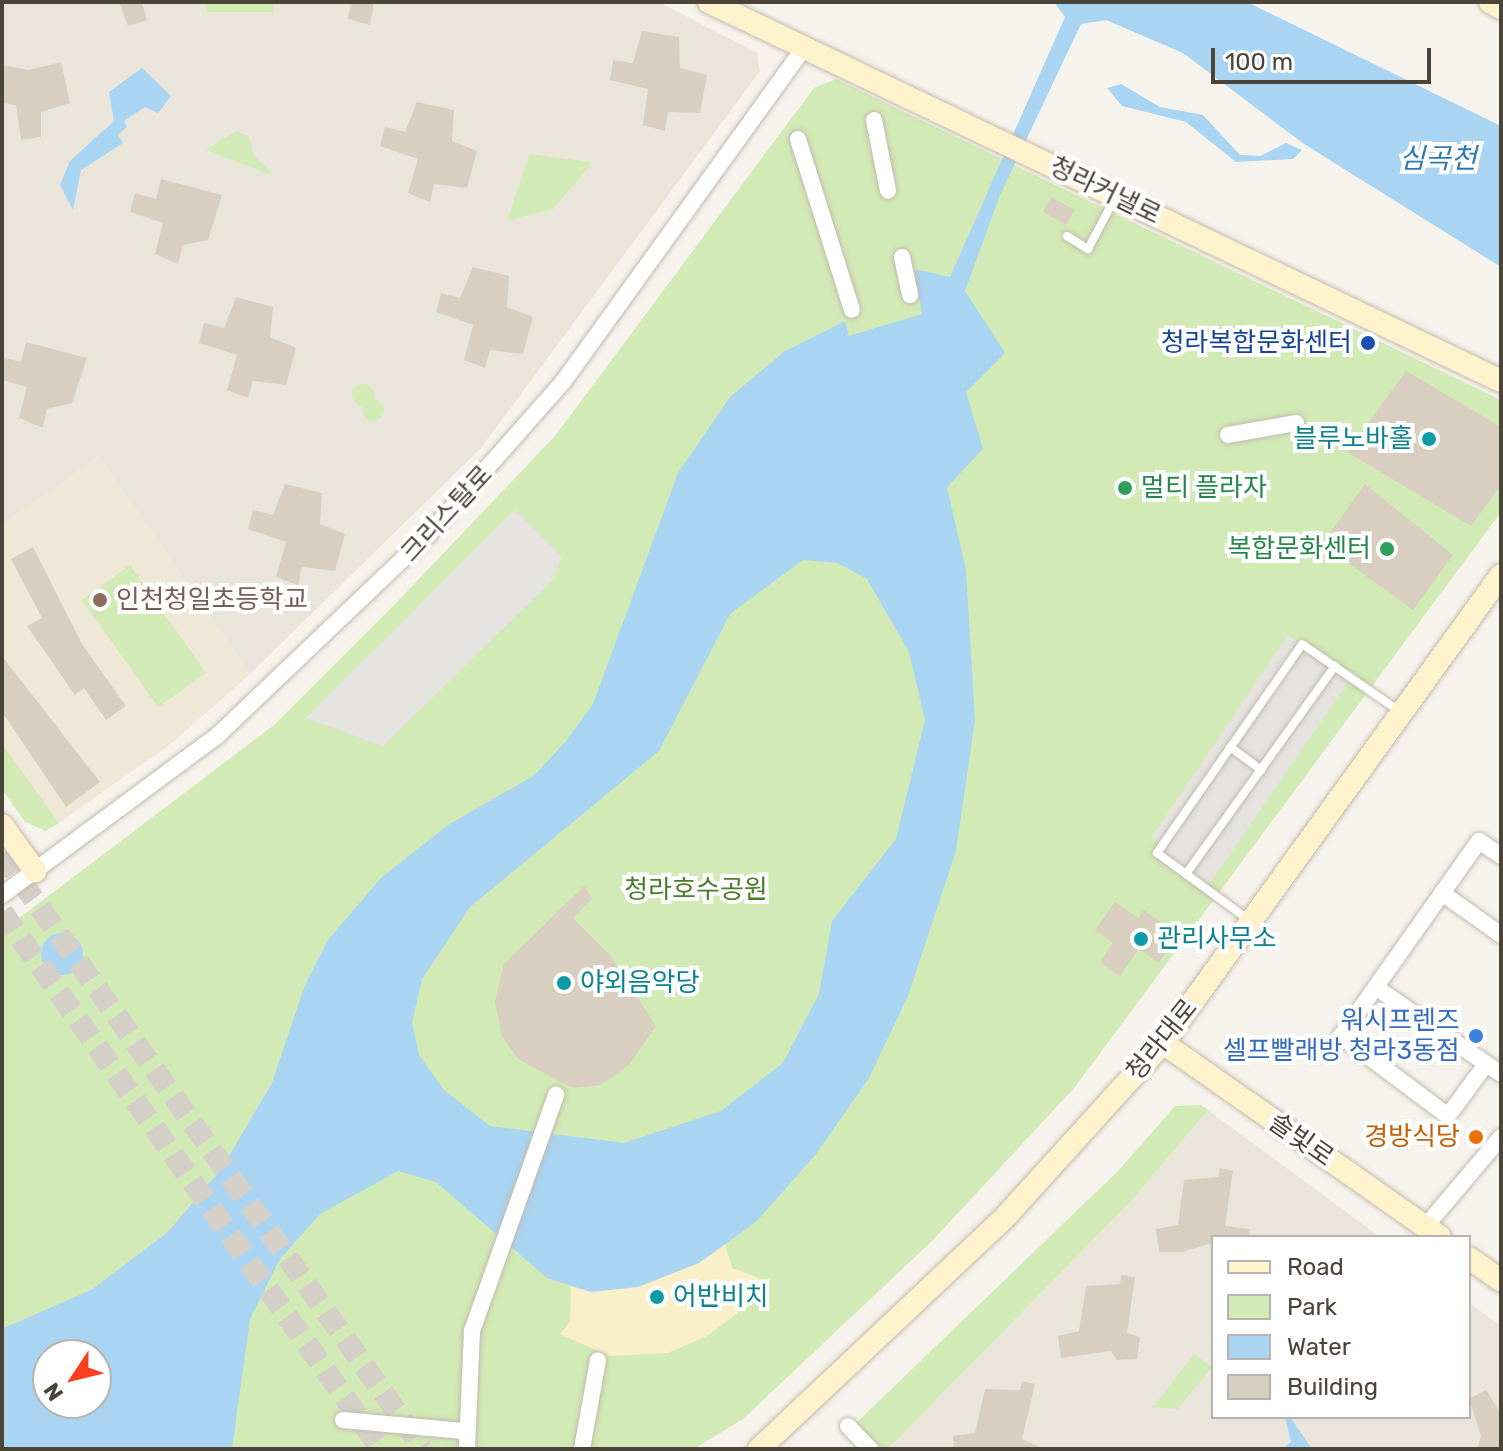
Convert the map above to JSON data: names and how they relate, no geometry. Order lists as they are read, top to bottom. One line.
{"streets":{"street":["청라커낼로","크리스탈로","청라대로","솔빛로"]},"crossings":[["청라커낼로","크리스탈로"],["청라대로","솔빛로"]],"water":["심곡천"],"parks":["청라호수공원"],"places":["청라복합문화센터","블루노바홀","멀티 플라자","복합문화센터","인천청일초등학교","관리사무소","야외음악당","워시프렌즈 셀프빨래방 청라3동점","경방식당","어반비치"],"legend":["Road","Park","Water","Building"],"scale_bar":"100 m","north":"bottom left"}
